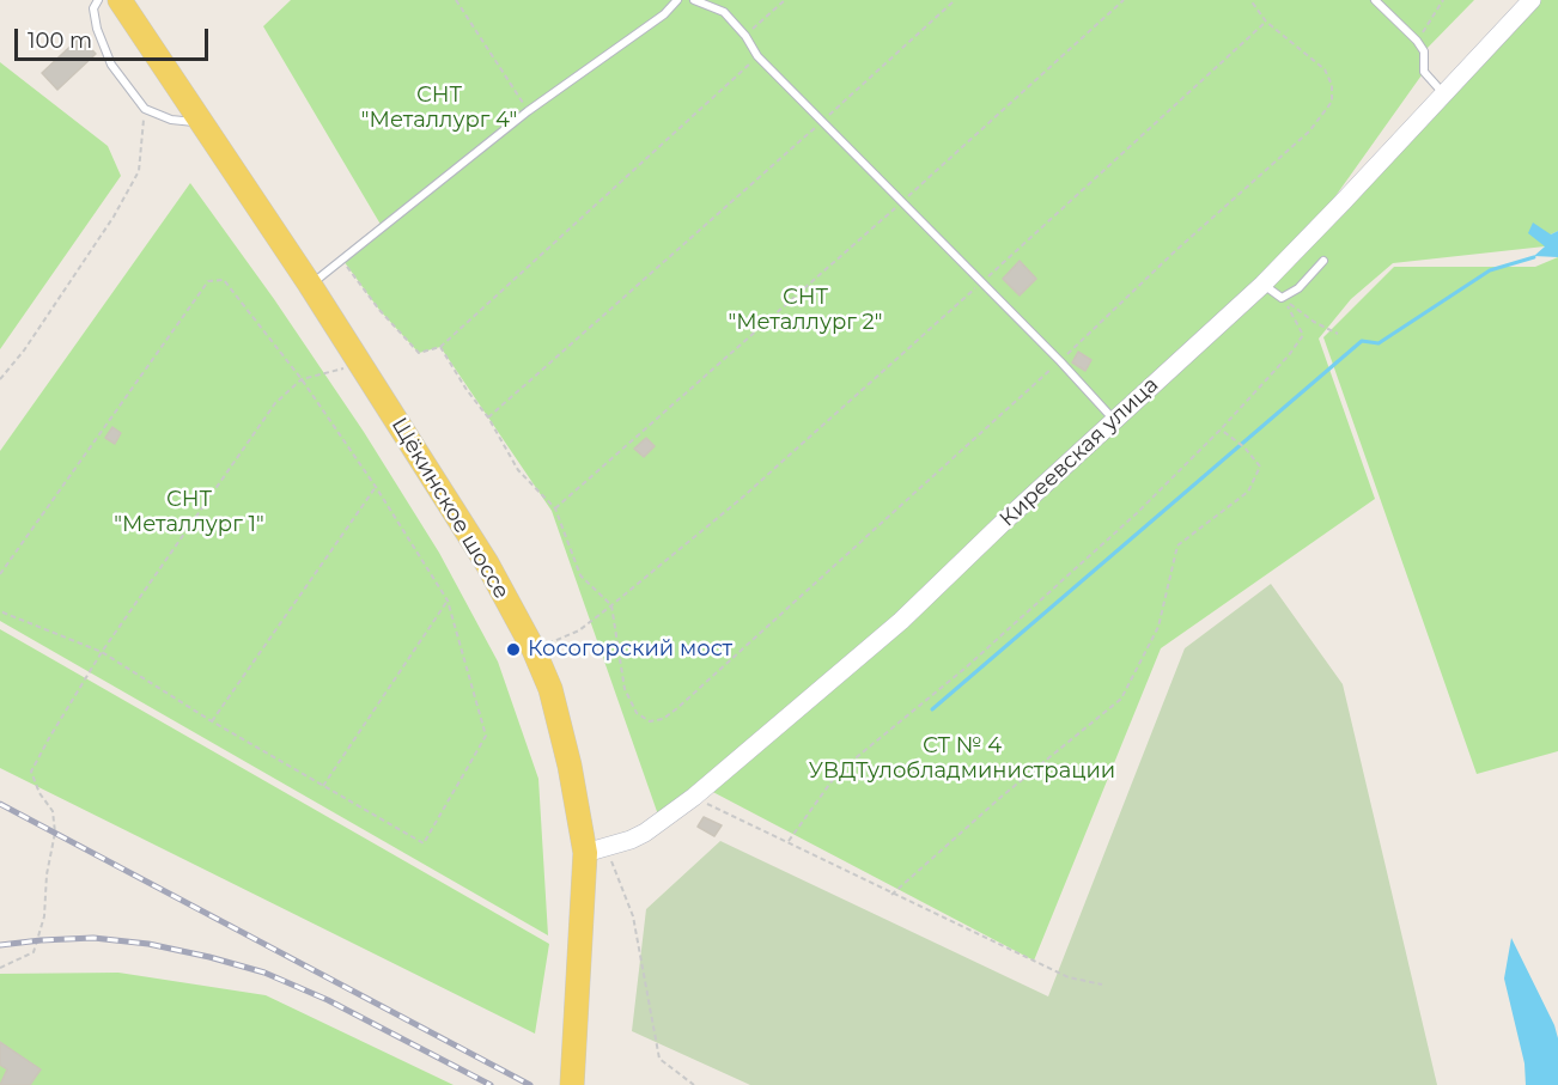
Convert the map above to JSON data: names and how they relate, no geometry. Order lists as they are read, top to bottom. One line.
{"streets":{"main road":["Щёкинское шоссе"],"street":["Киреевская улица"]},"crossings":[["Киреевская улица","Щёкинское шоссе"]],"parks":["СНТ \"Металлург 4\"","СНТ \"Металлург 2\"","СНТ \"Металлург 1\"","СТ № 4 УВДТулобладминистрации"],"places":["Косогорский мост"],"scale_bar":"100 m"}
